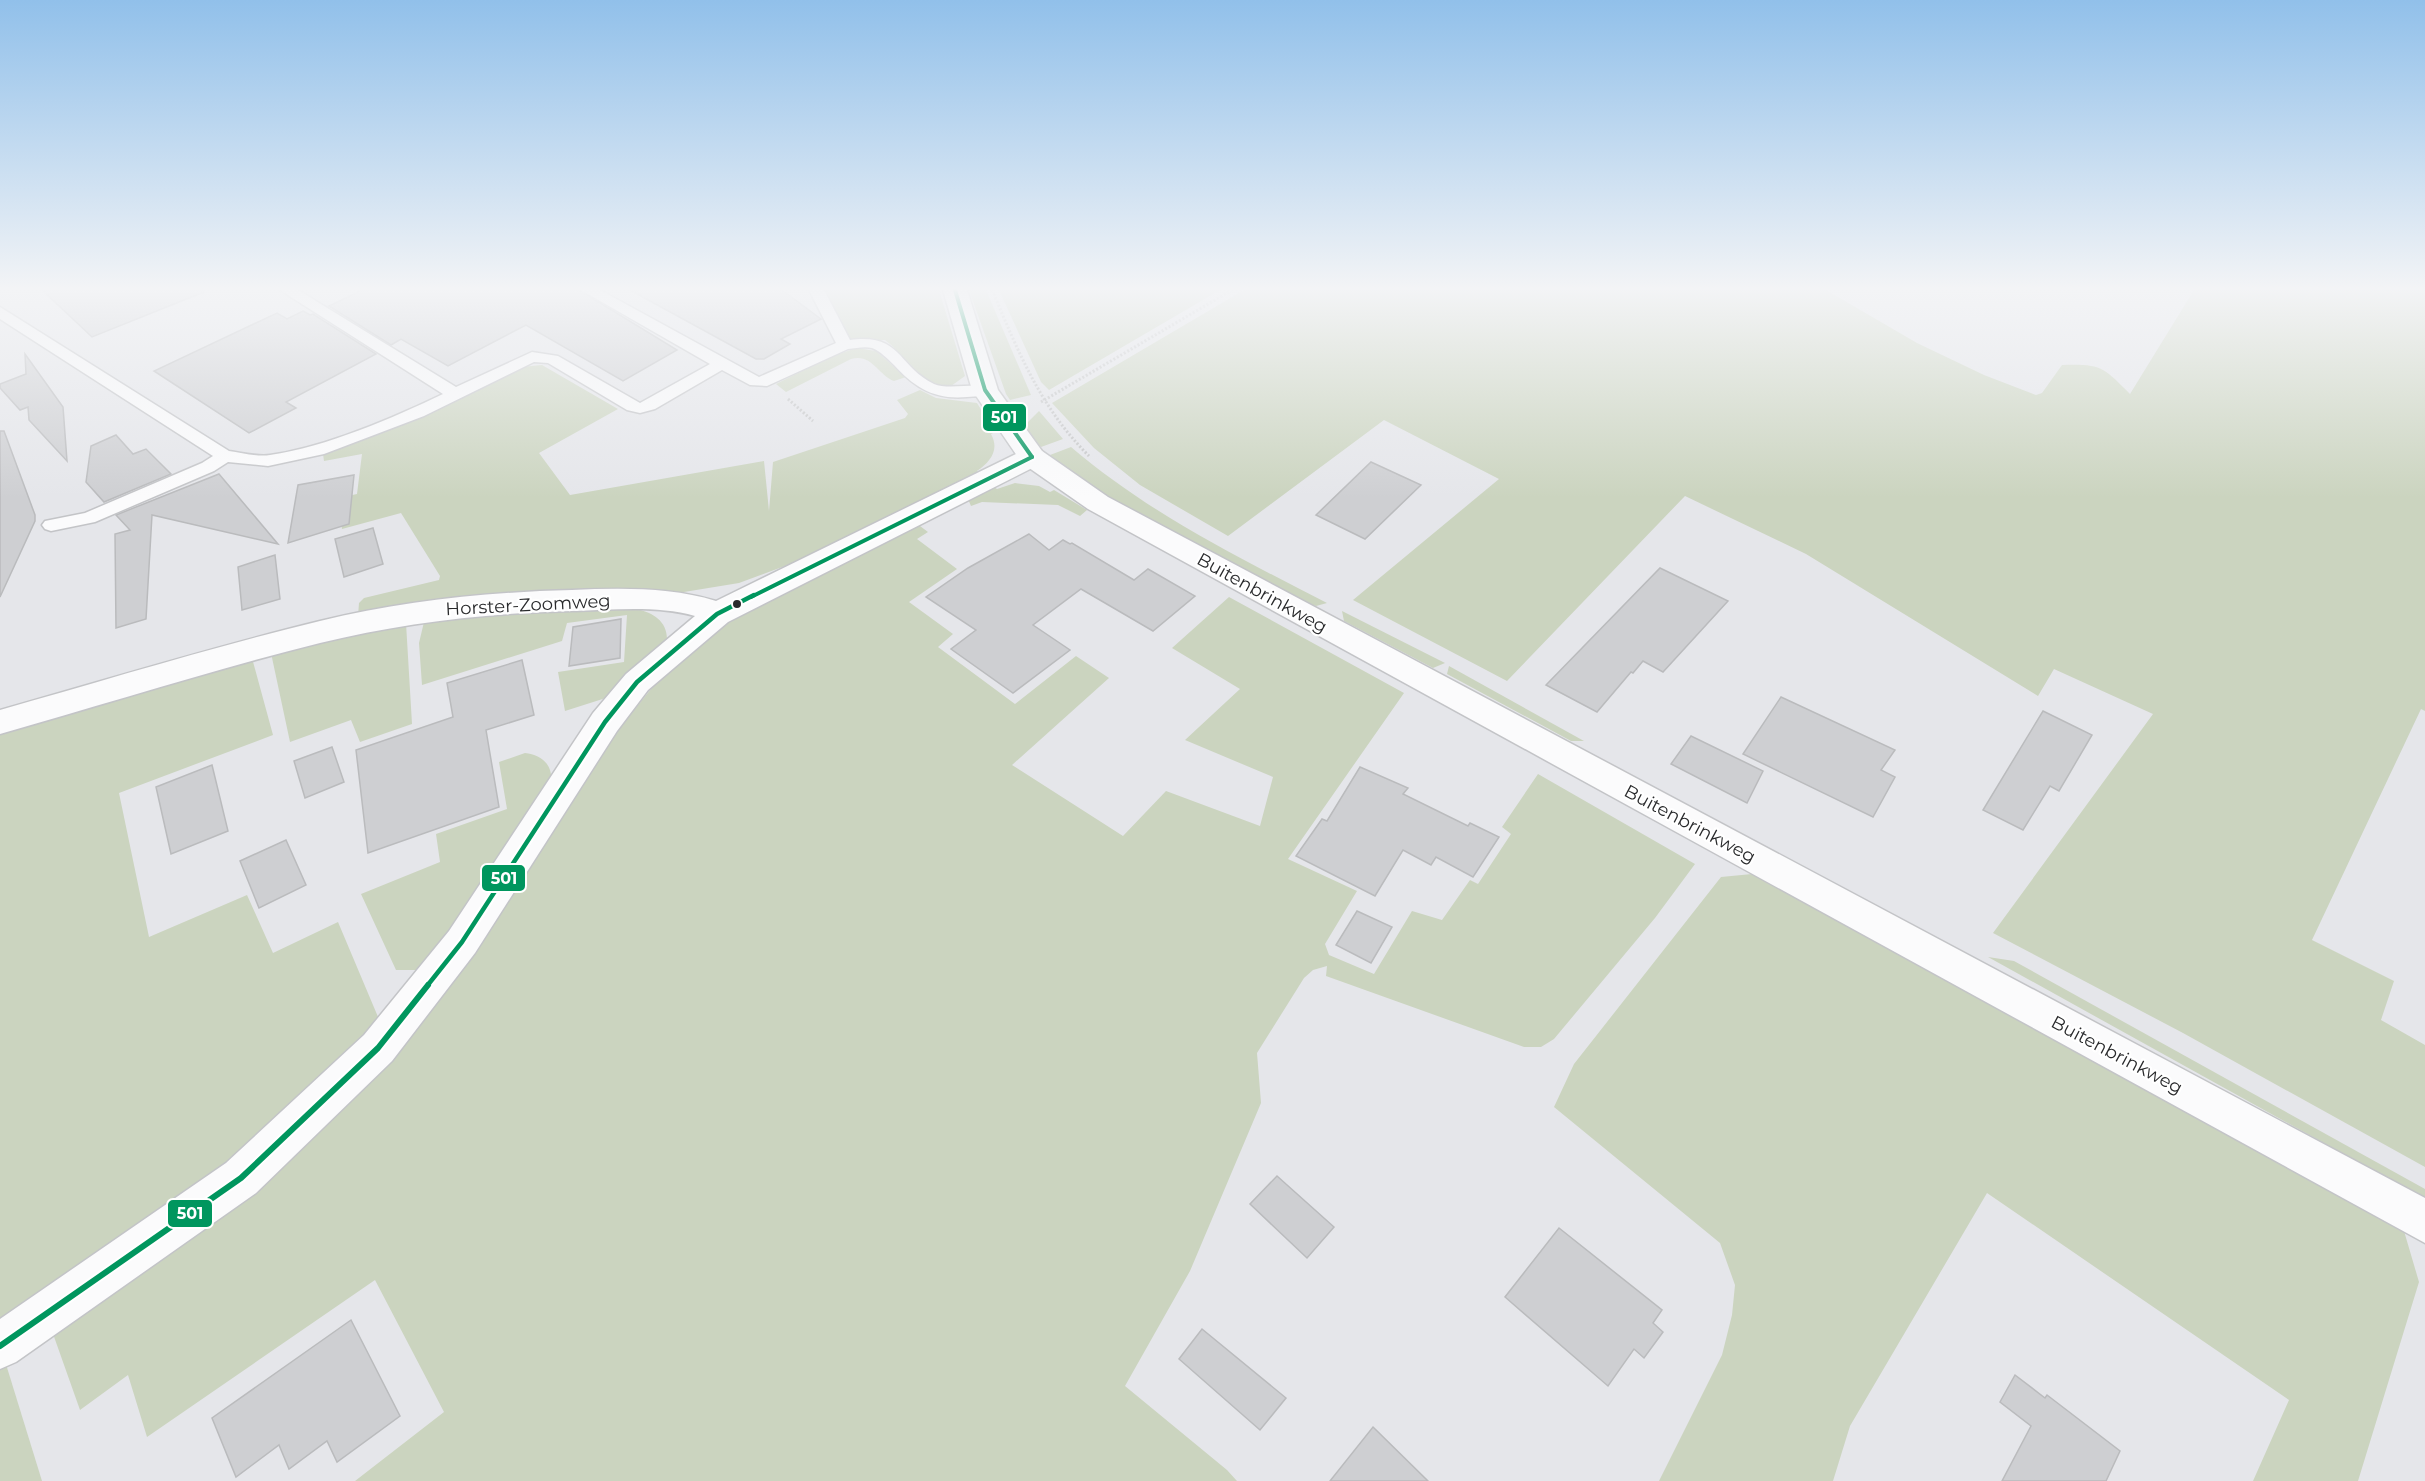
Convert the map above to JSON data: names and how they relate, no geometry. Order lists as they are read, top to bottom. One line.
{"streets":{"street":["Buitenbrinkweg","Horster-Zoomweg"]},"lines":["transit line 501"]}
